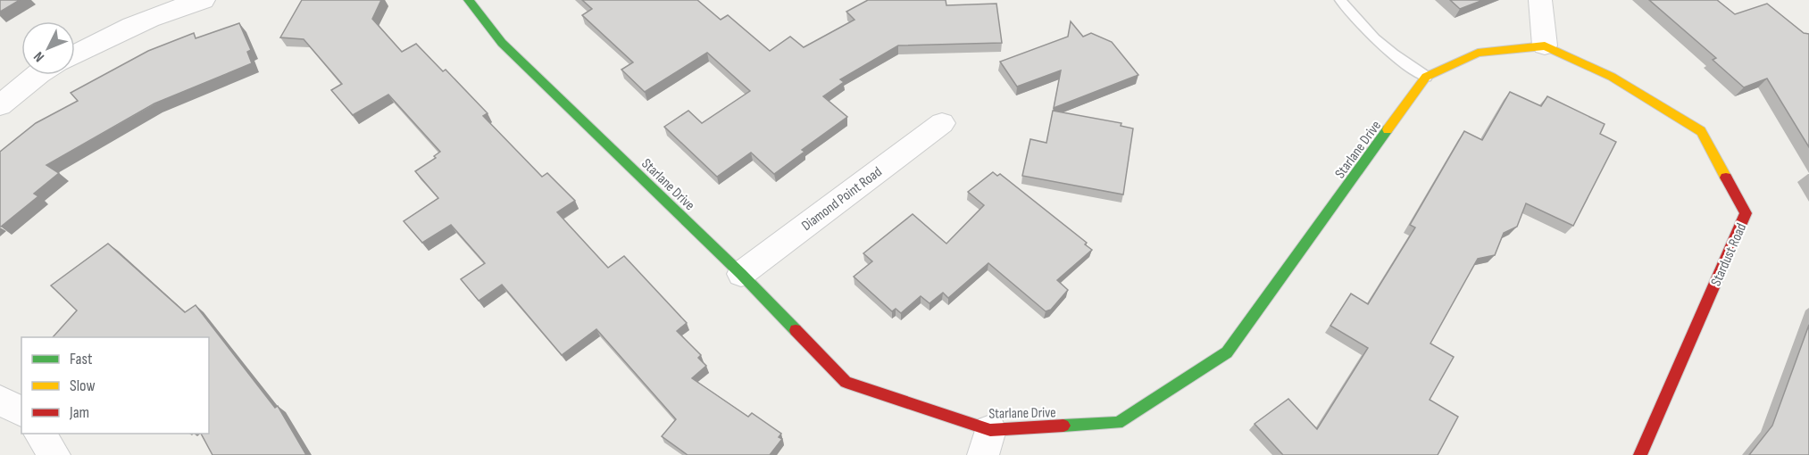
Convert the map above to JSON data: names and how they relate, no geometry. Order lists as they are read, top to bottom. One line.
{"streets":{"street":["Starlane Drive","Diamond Point Road","Stardust Road"]},"crossings":[["Starlane Drive","Diamond Point Road"],["Starlane Drive","Stardust Road"]],"legend":["Fast","Slow","Jam"],"north":"bottom left"}
